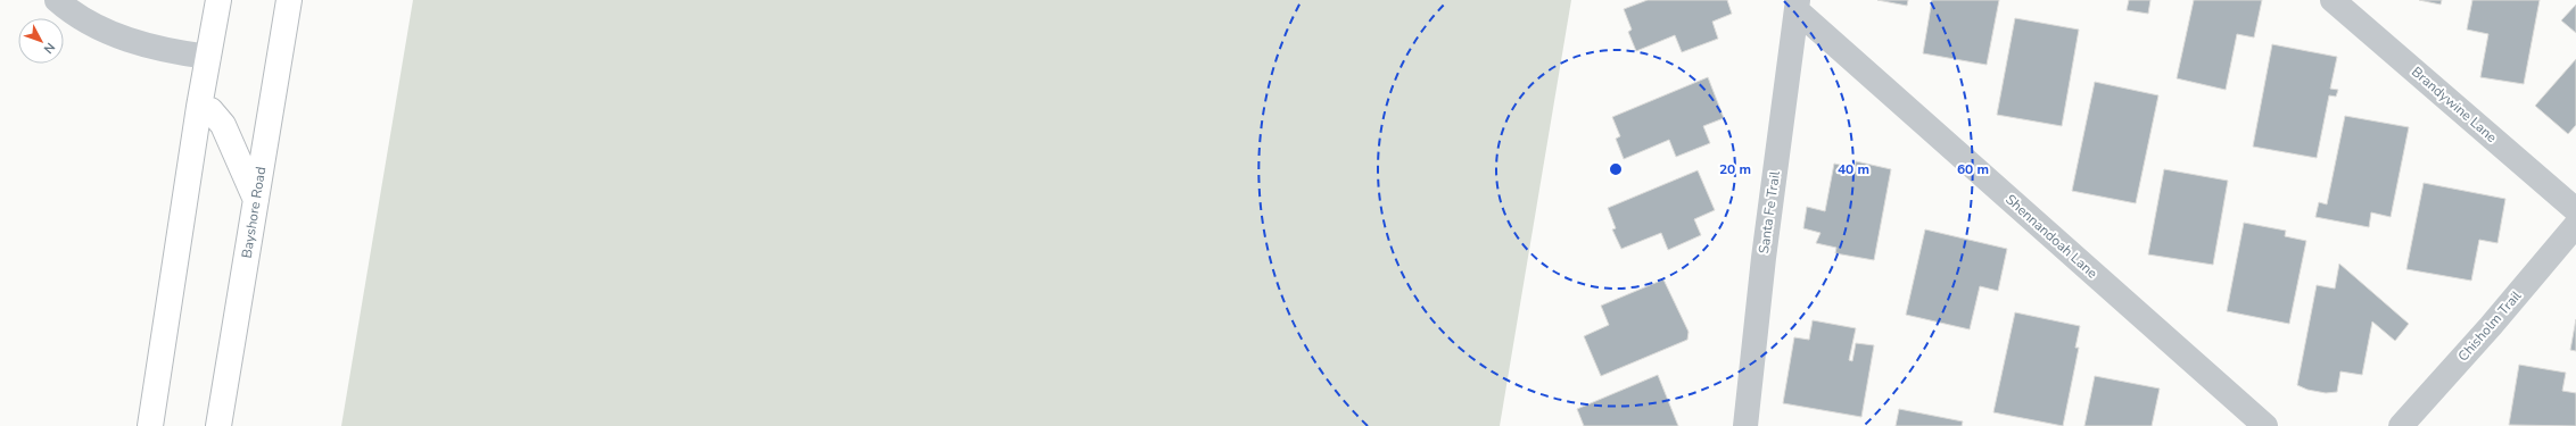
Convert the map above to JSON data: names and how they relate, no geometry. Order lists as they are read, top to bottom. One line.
{"streets":{"main road":["Bayshore Road"],"street":["Brandywine Lane","Santa Fe Trail","Shennandoah Lane","Chisholm Trail"]},"crossings":[["Santa Fe Trail","Shennandoah Lane"]],"north":"bottom right","rings":["20 m","40 m","60 m"]}
